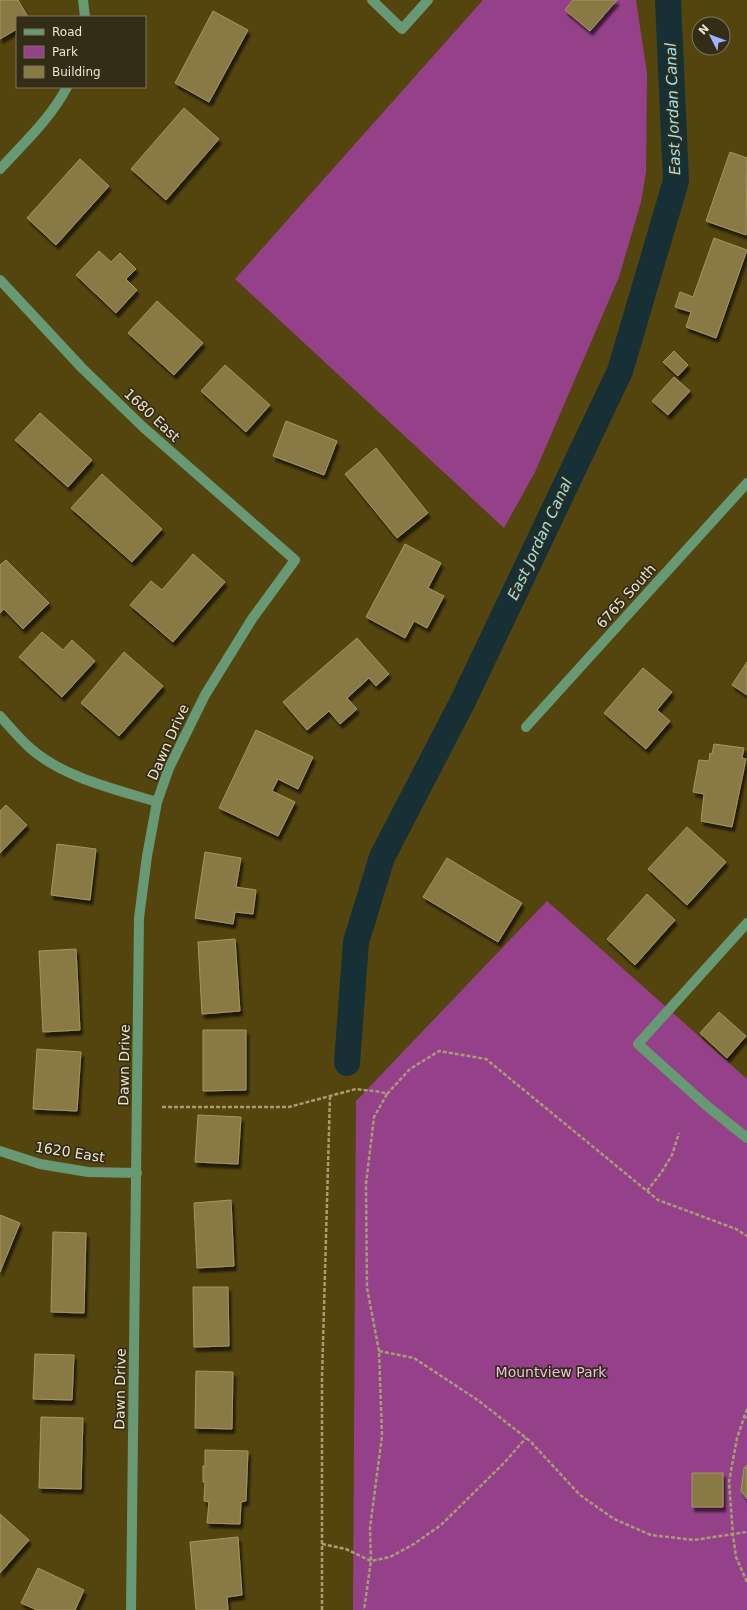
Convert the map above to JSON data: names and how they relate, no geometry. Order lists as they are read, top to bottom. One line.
{"streets":{"street":["1680 East","6765 South","Dawn Drive","1620 East"]},"crossings":[["1680 East","Dawn Drive"],["Dawn Drive","1620 East"]],"water":["East Jordan Canal"],"parks":["Mountview Park"],"legend":["Road","Park","Building"],"north":"top left"}
